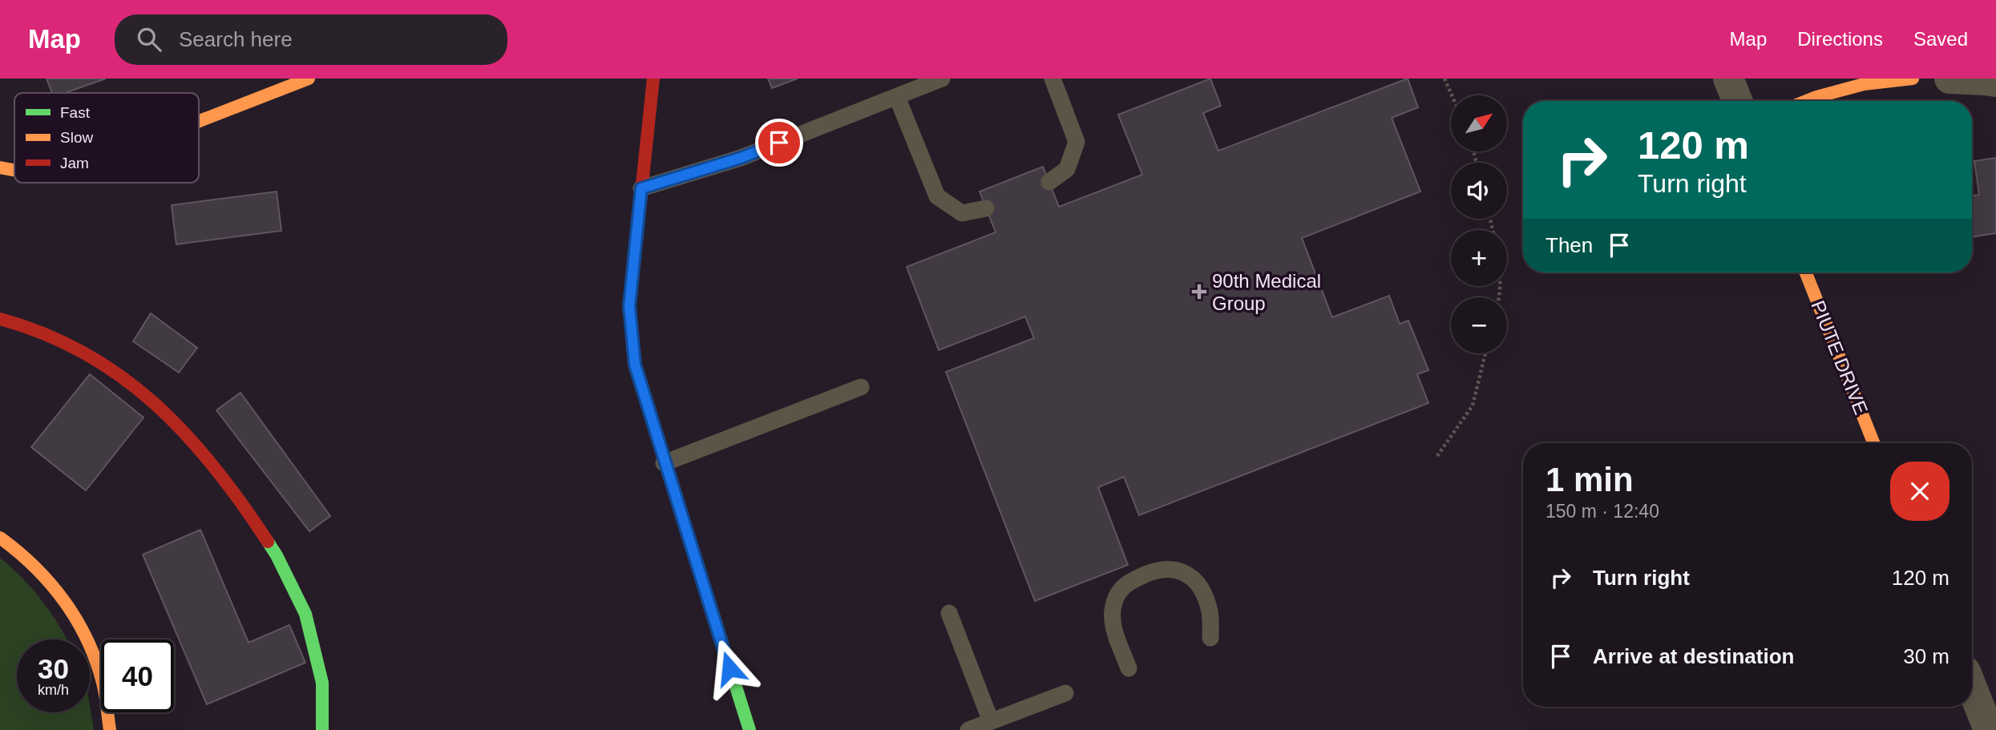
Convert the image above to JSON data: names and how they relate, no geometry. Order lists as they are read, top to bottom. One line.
{"streets":{"street":["PIUTE DRIVE"]},"places":{"health":["90th Medical Group"]},"legend":["Fast","Slow","Jam"],"north":"top right","page":{"header":"Map","search":"Search here","nav":["Map","Directions","Saved"],"map_buttons":["+","−"],"turn":["120 m","Turn right"],"then":"Then","heading":["1 min","150 m · 12:40"],"list":[{"name":"Turn right","value":"120 m"},{"name":"Arrive at destination","value":"30 m"}],"speed":"30 km/h","limit":"40"}}
